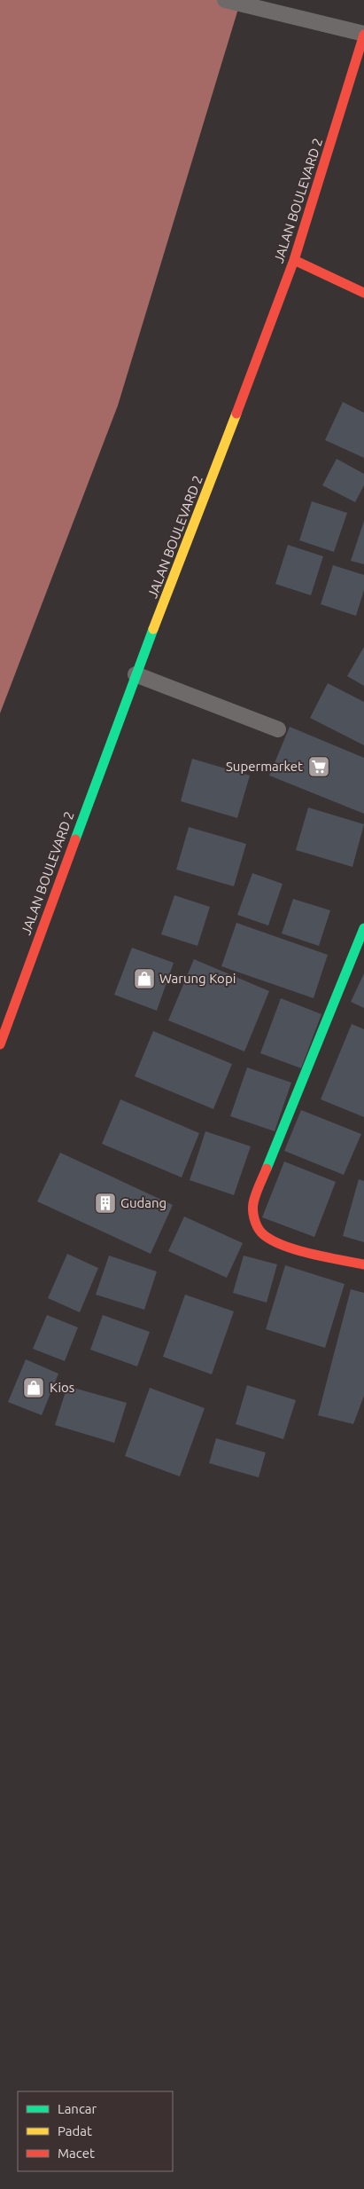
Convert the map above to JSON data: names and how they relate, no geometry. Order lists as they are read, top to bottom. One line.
{"streets":{"main road":["JALAN BOULEVARD 2"]},"places":{"supermarket":["Supermarket"],"shop":["Warung Kopi","Kios"],"building":["Gudang"]},"legend":["Lancar","Padat","Macet"]}
